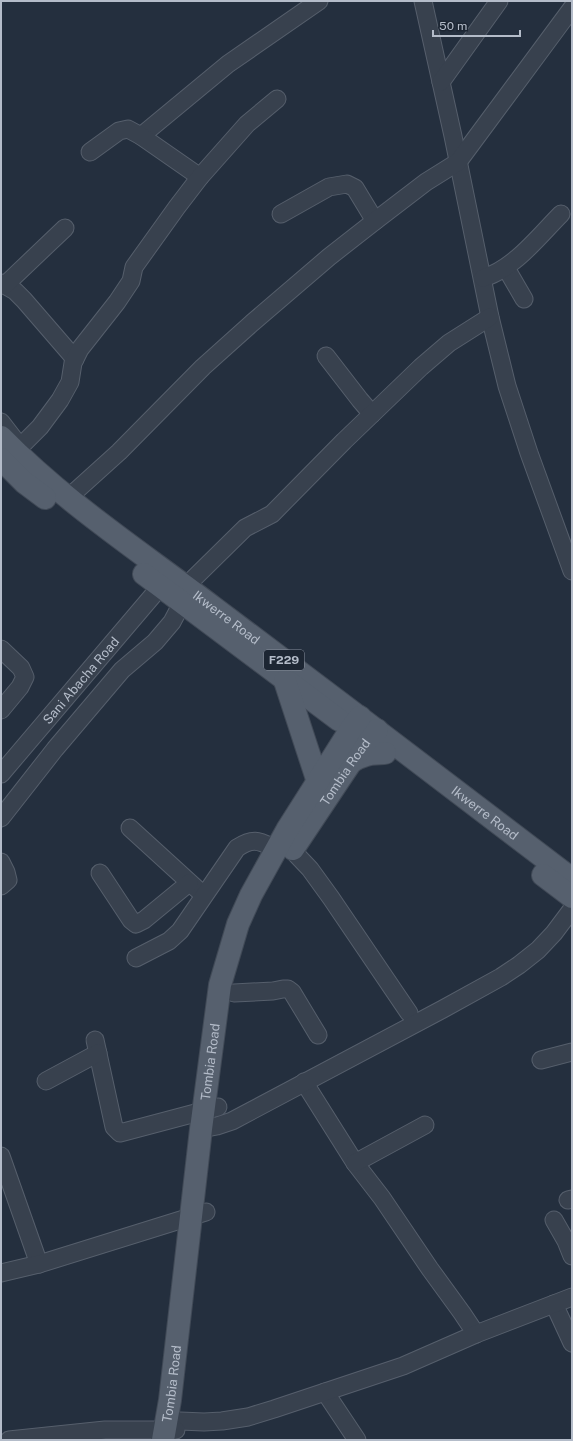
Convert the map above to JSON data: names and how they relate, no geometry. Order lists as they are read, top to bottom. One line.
{"streets":{"main road":["Ikwerre Road","F229","Tombia Road"],"street":["Sani Abacha Road"]},"crossings":[["Ikwerre Road","Sani Abacha Road"],["Ikwerre Road","Tombia Road"]],"scale_bar":"50 m"}
